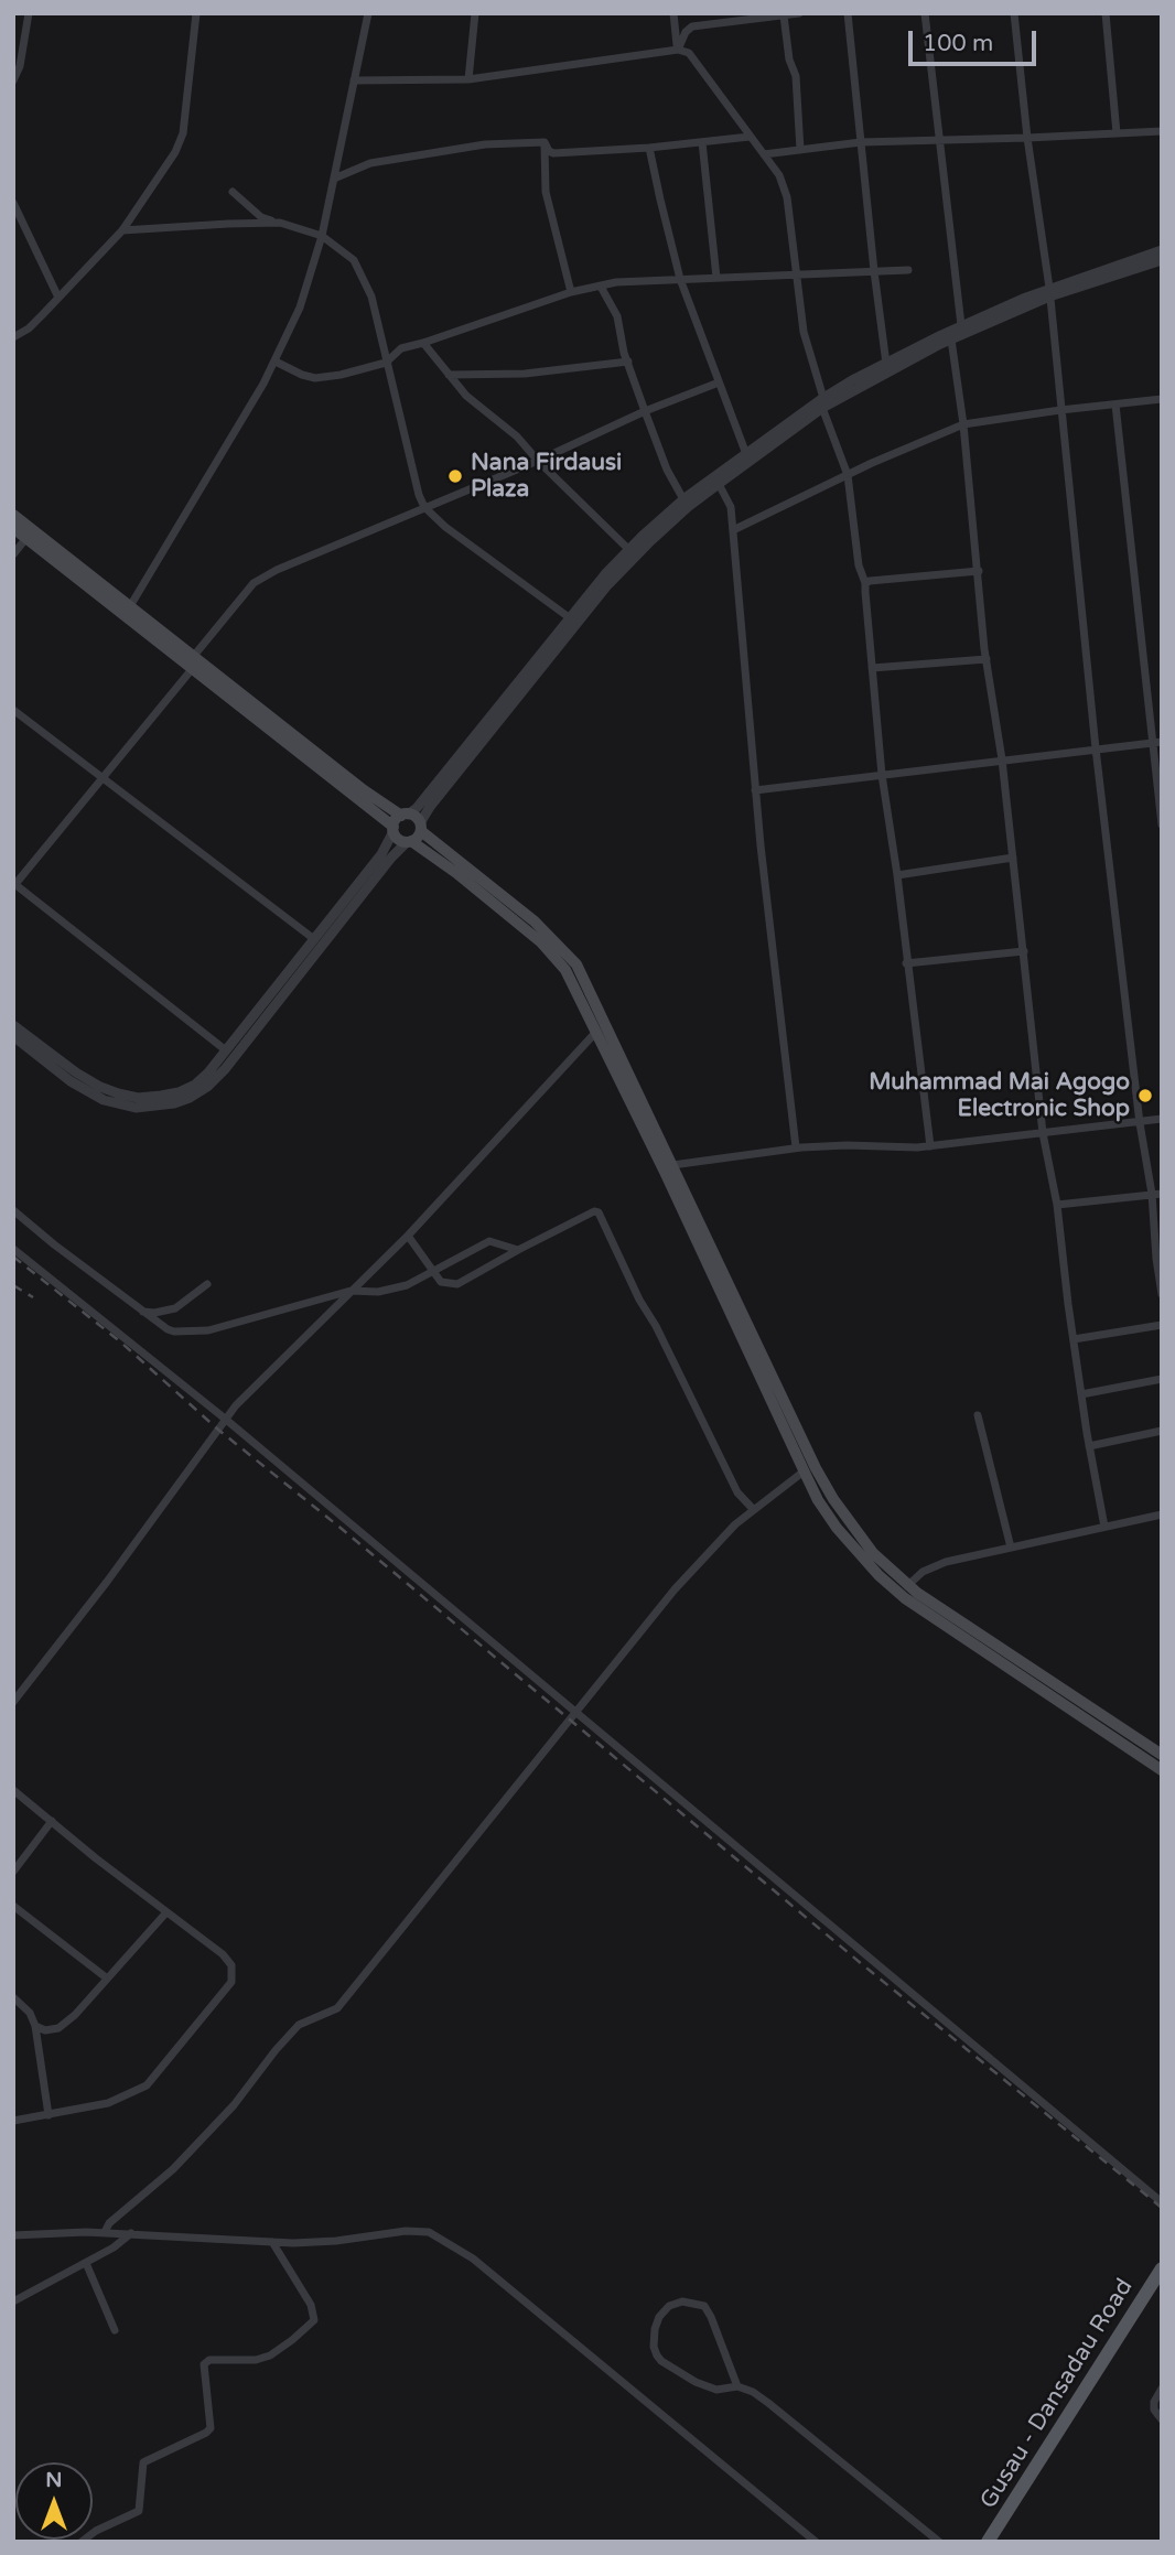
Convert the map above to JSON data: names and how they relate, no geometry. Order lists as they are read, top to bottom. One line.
{"streets":{"main road":["Gusau - Dansadau Road"]},"places":["Nana Firdausi Plaza","Muhammad Mai Agogo Electronic Shop"],"scale_bar":"100 m","north":"top"}
